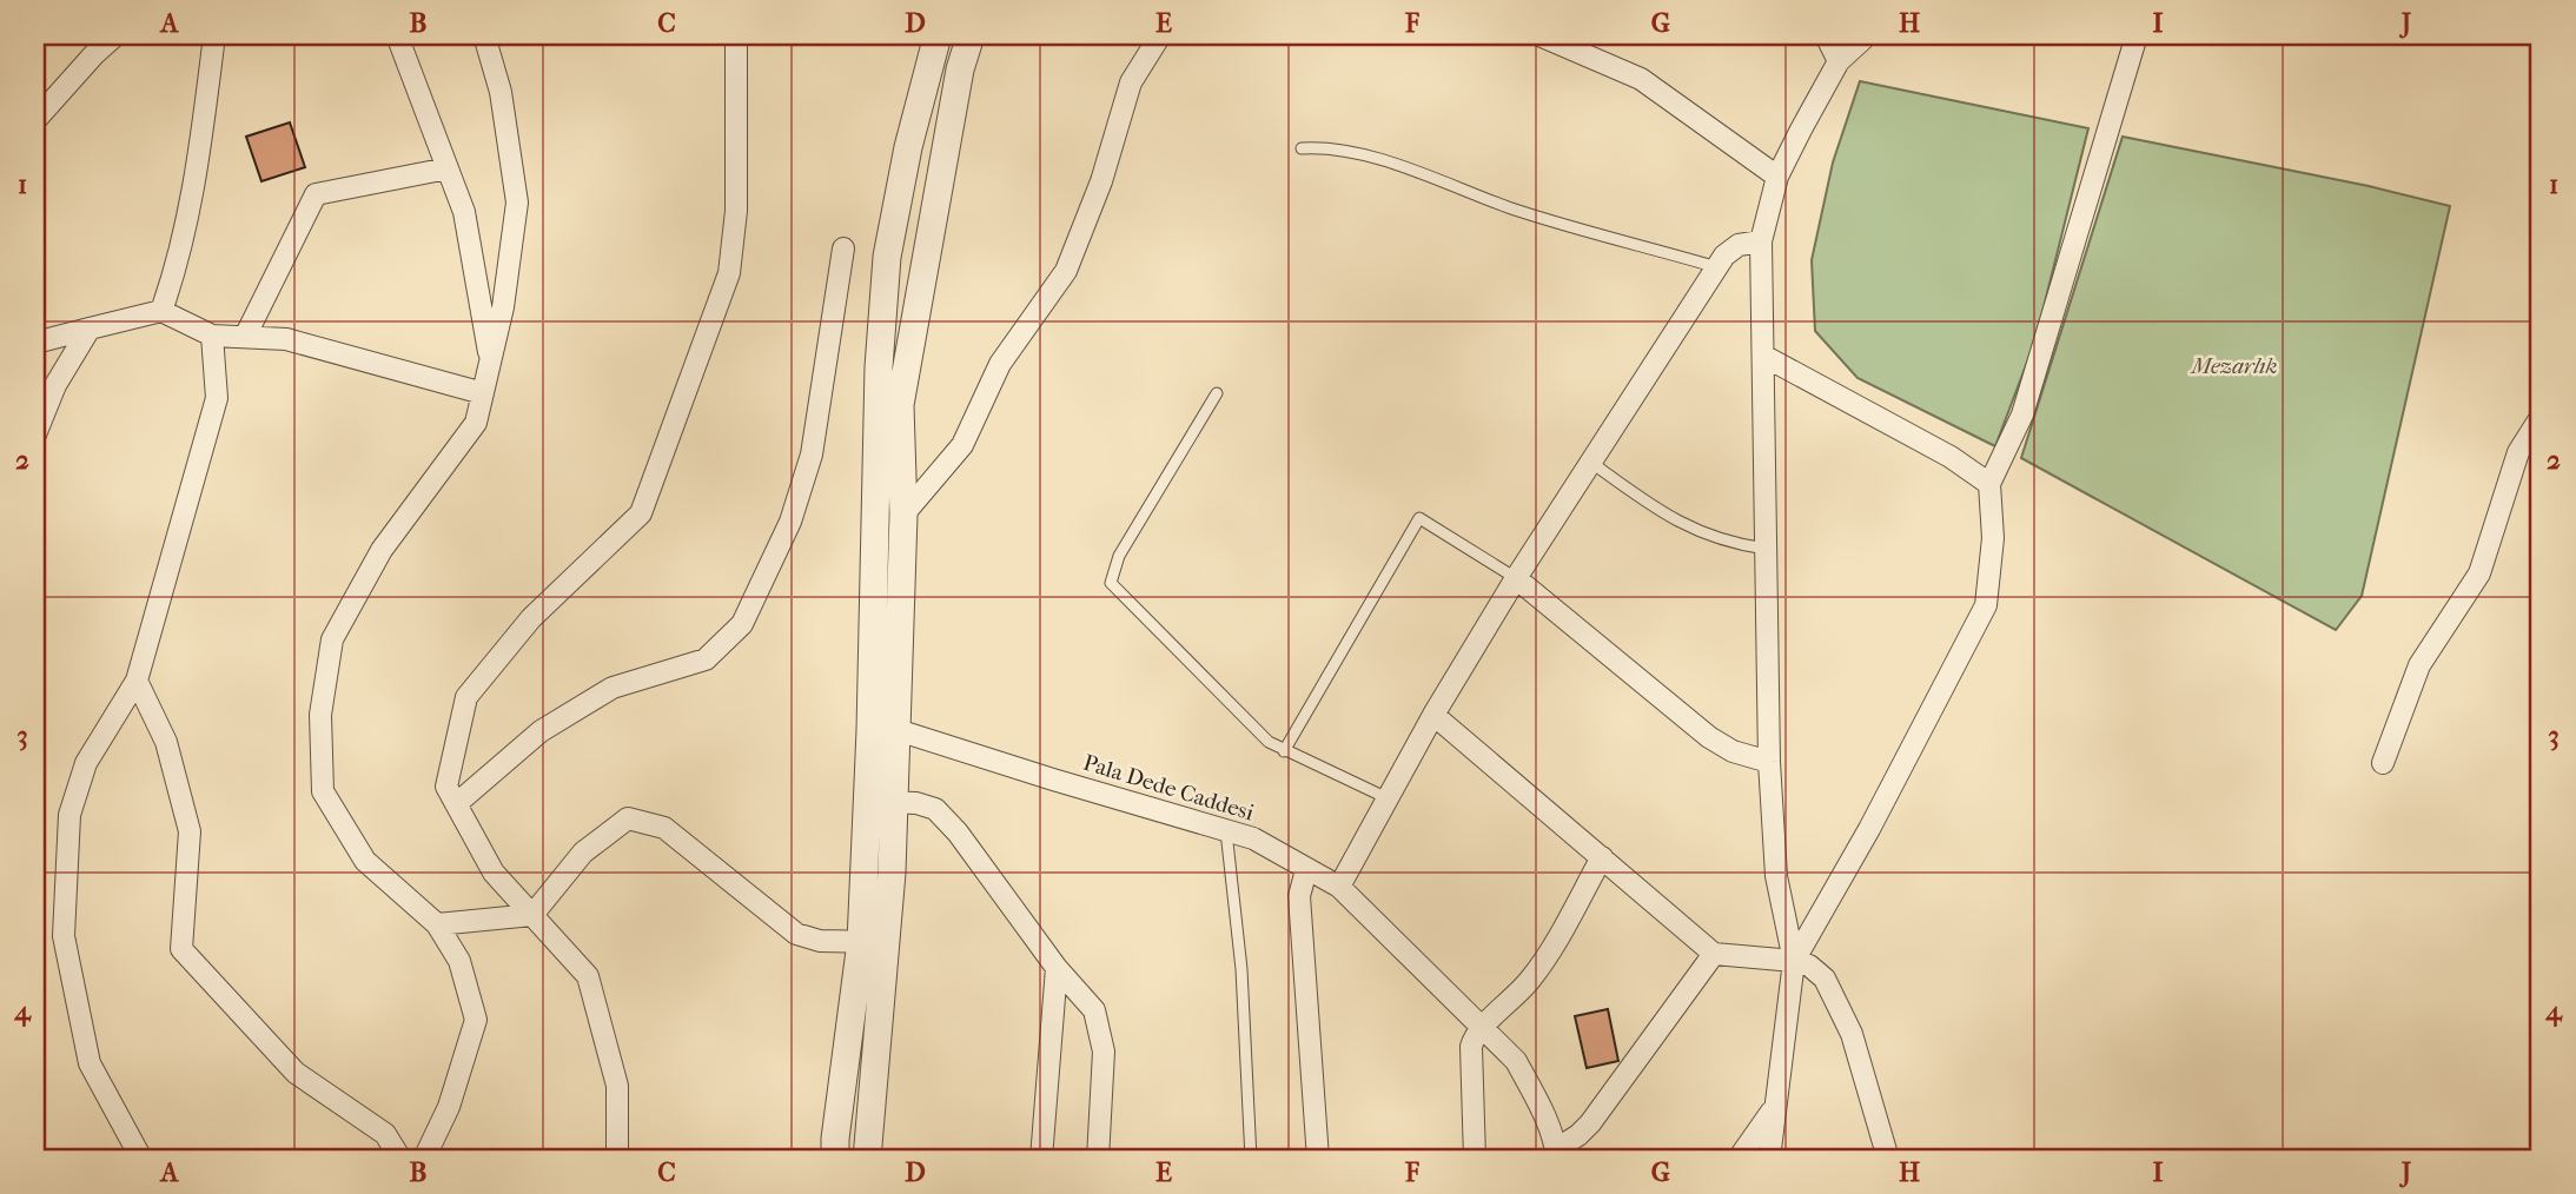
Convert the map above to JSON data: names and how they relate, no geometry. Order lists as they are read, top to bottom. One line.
{"streets":{"street":["Pala Dede Caddesi"]},"parks":["Mezarlık"],"grid":{"columns":["A","B","C","D","E","F","G","H","I","J"],"rows":["1","2","3","4"]}}
